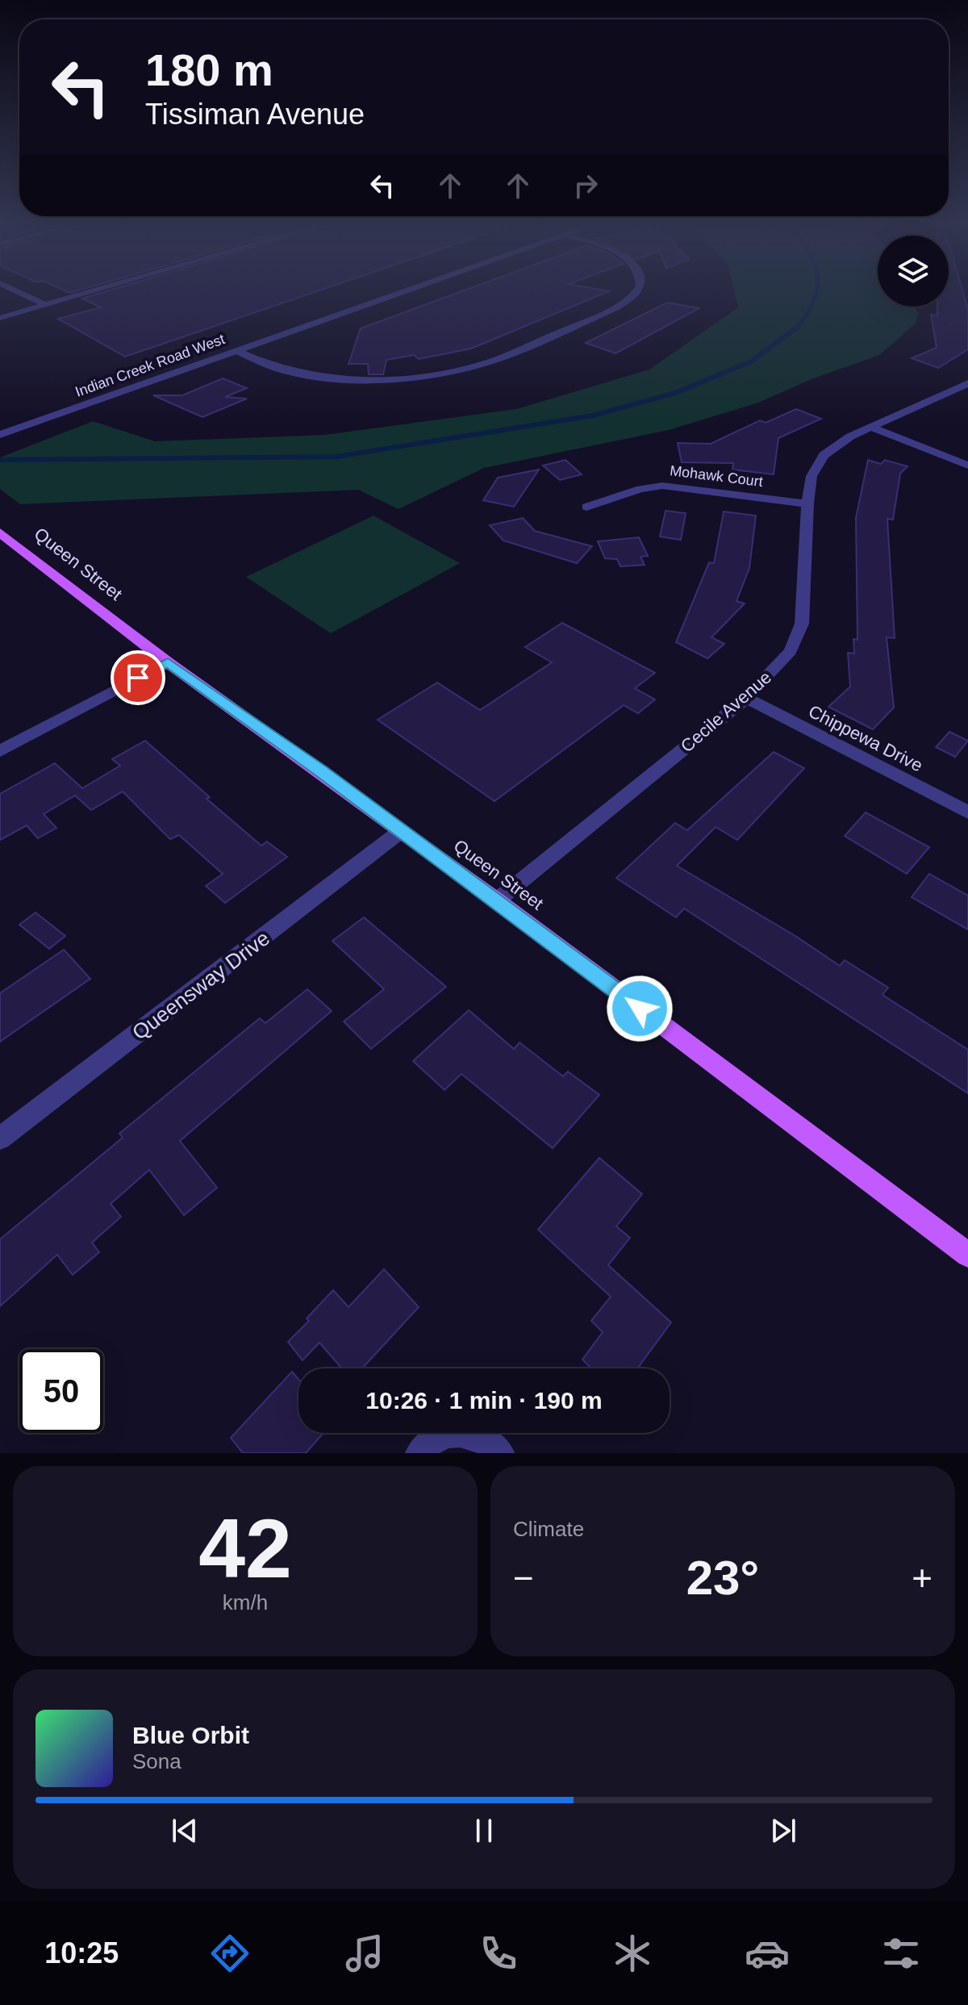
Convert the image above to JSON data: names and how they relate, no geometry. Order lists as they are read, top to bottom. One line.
{"streets":{"main road":["Queen Street"],"street":["Indian Creek Road West","Mohawk Court","Cecile Avenue","Chippewa Drive","Queensway Drive"]},"crossings":[["Mohawk Court","Cecile Avenue"],["Queen Street","Cecile Avenue"],["Queen Street","Queensway Drive"],["Cecile Avenue","Chippewa Drive"]],"page":{"turn":["180 m","Tissiman Avenue"],"limit":"50","trip":"10:26 · 1 min · 190 m","tile":[["42","km/h"],"Climate"],"heat":["−","23°","+"],"song":["Blue Orbit","Sona"],"tabs":"10:25"}}
